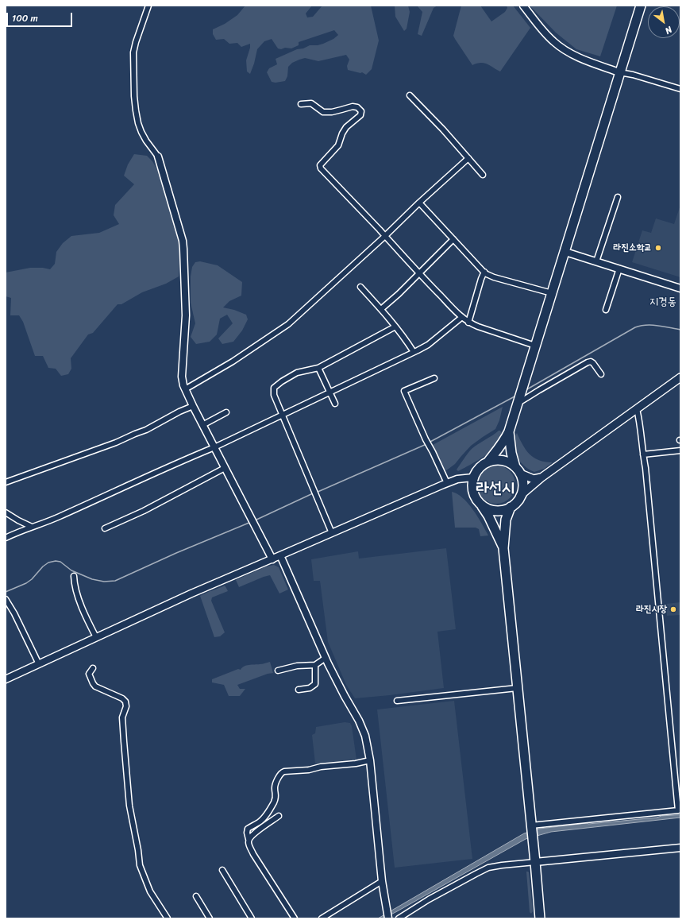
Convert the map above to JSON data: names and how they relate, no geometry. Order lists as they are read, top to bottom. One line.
{"districts":["지경동","라선시"],"places":["라진소학교","라진시장"],"scale_bar":"100 m","north":"bottom right"}
